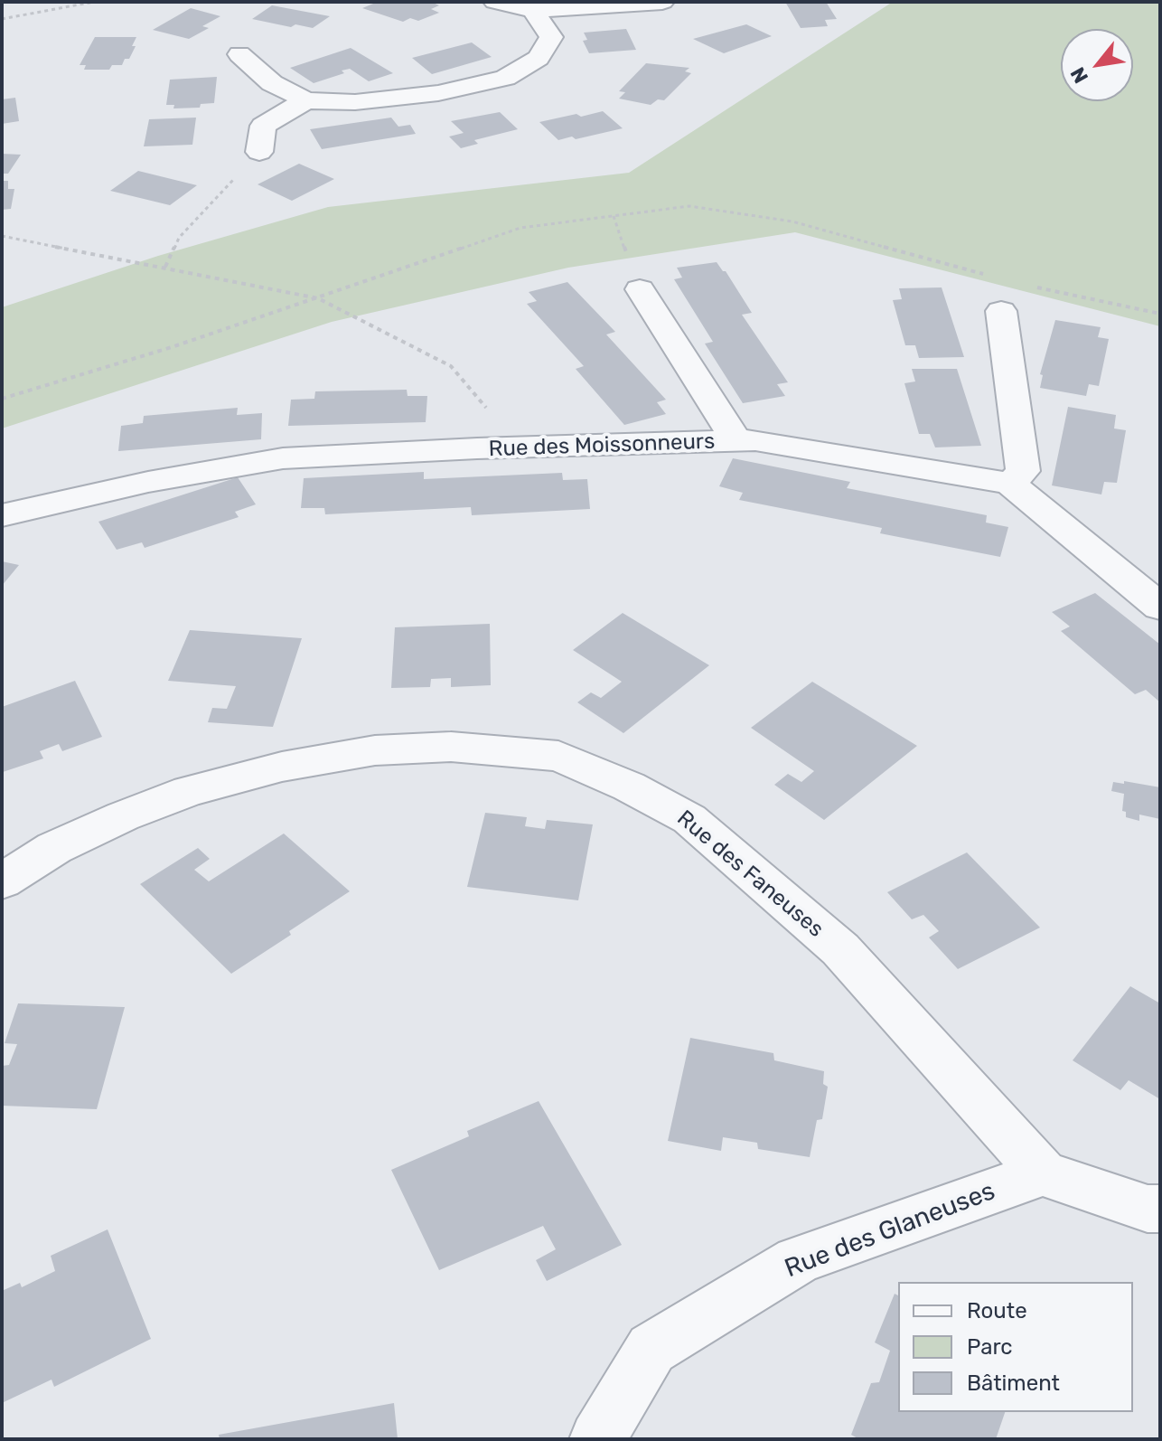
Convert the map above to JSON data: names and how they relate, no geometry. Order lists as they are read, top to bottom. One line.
{"streets":{"street":["Rue des Moissonneurs","Rue des Faneuses","Rue des Glaneuses"]},"crossings":[["Rue des Faneuses","Rue des Glaneuses"]],"legend":["Route","Parc","Bâtiment"],"north":"bottom left"}
